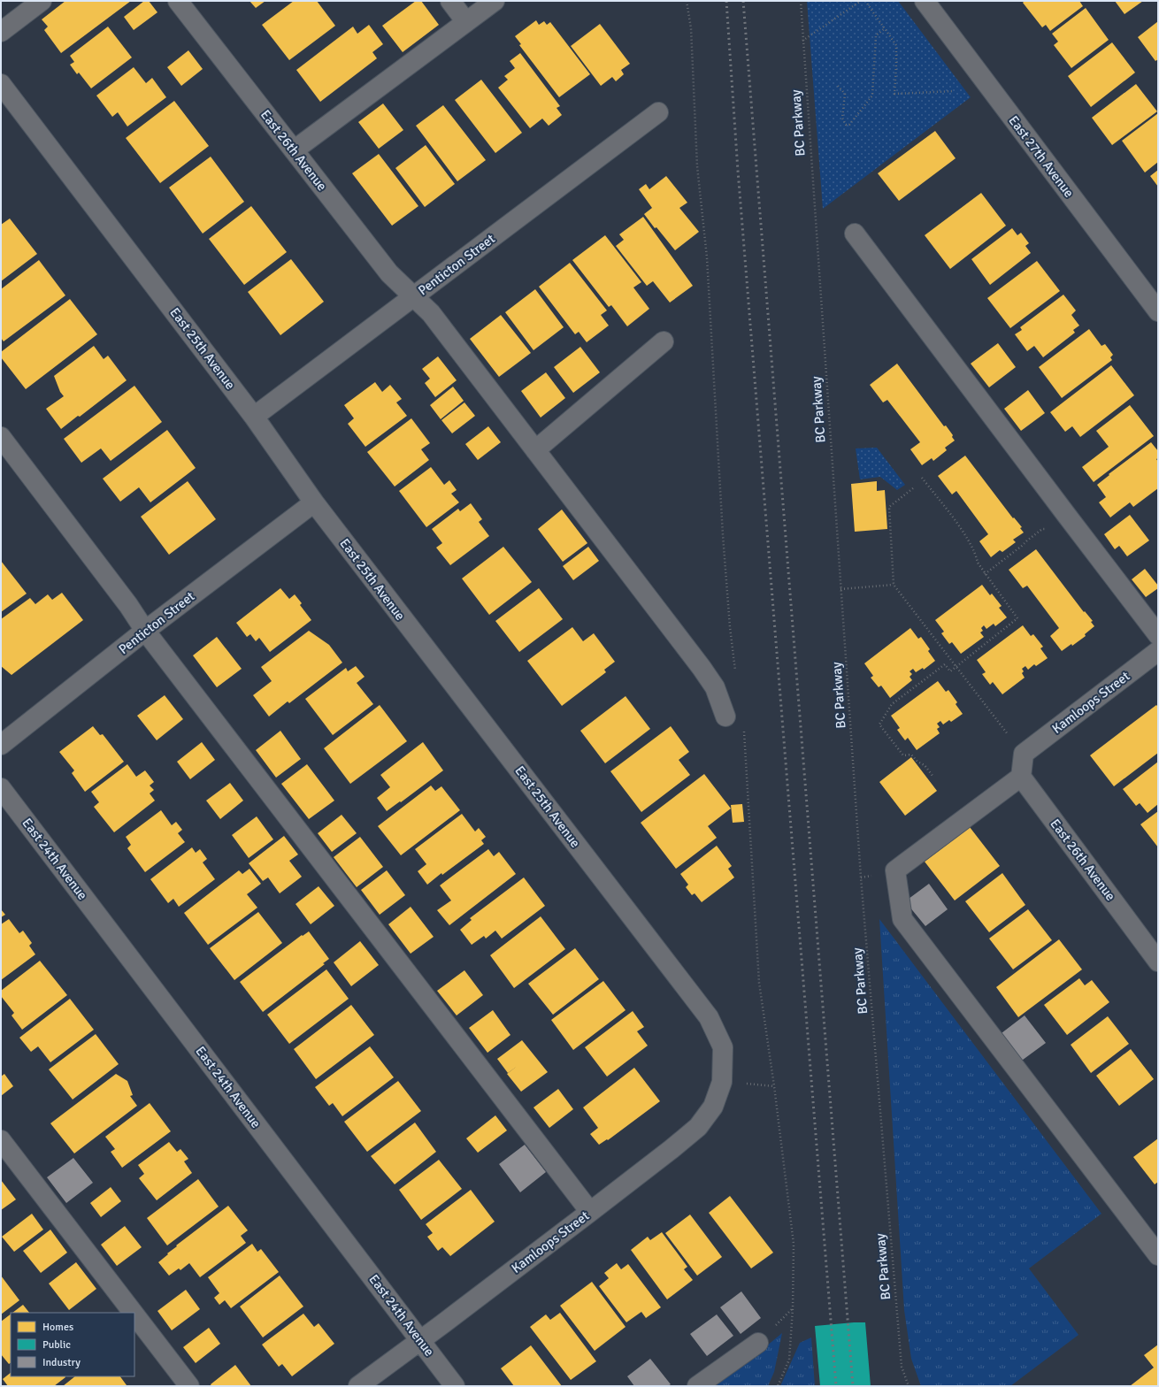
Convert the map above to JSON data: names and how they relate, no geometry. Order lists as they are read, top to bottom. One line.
{"streets":{"street":["East 26th Avenue","East 27th Avenue","Penticton Street","East 25th Avenue","Kamloops Street","East 24th Avenue"],"path":["BC Parkway"]},"crossings":[["East 26th Avenue","Penticton Street"],["Penticton Street","East 25th Avenue"],["East 25th Avenue","Kamloops Street"],["Kamloops Street","East 24th Avenue"]],"legend":["Homes","Public","Industry"]}
